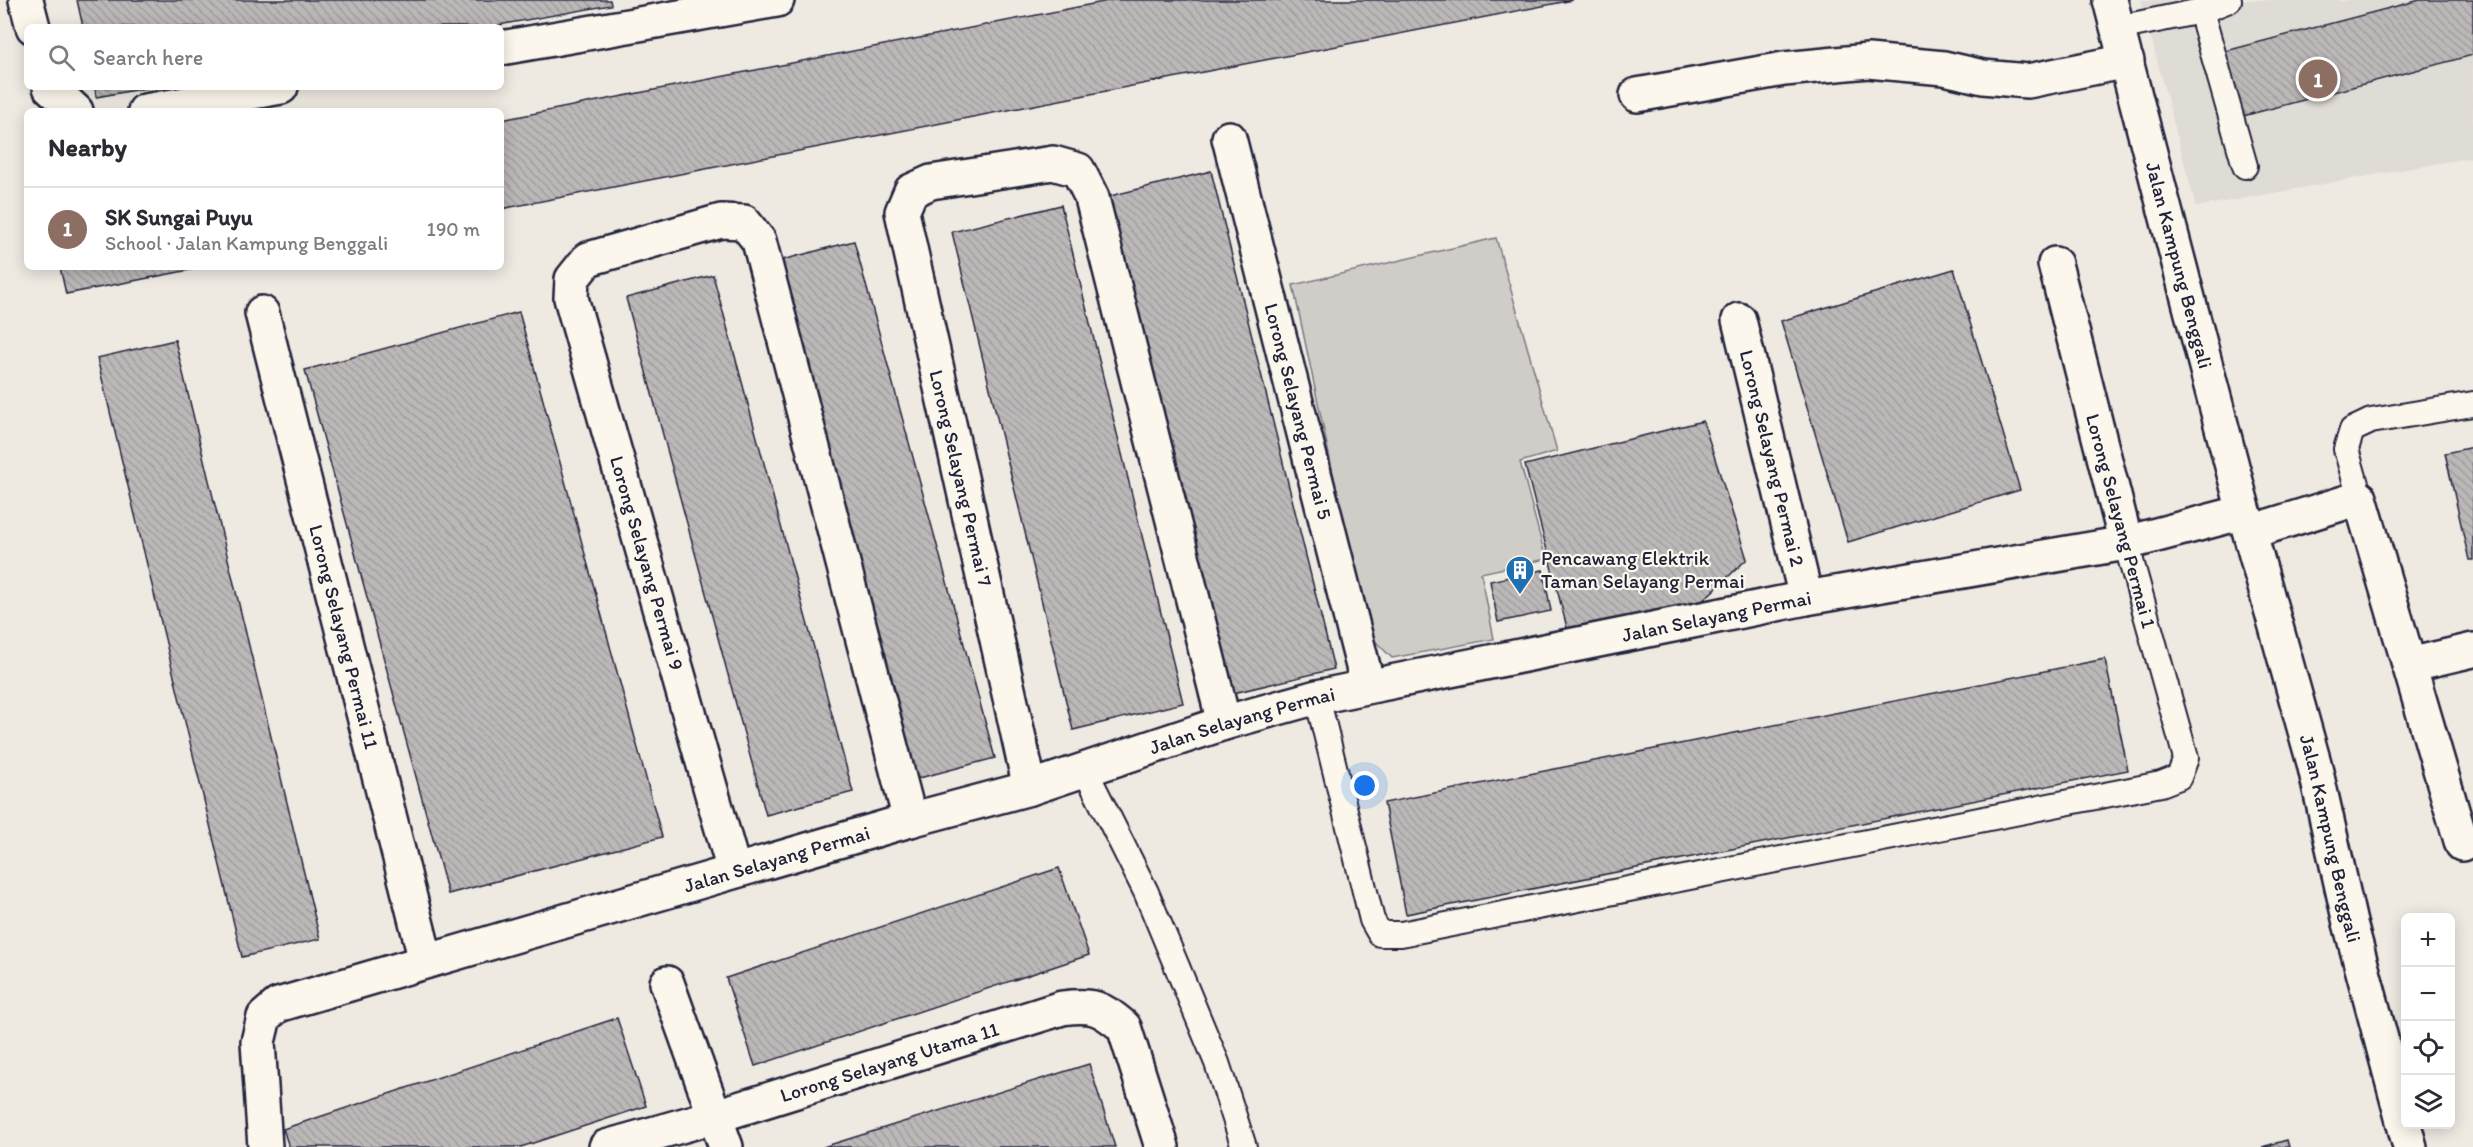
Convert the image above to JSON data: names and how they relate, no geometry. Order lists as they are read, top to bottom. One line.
{"streets":{"street":["Jalan Kampung Benggali","Lorong Selayang Permai 5","Lorong Selayang Permai 2","Lorong Selayang Permai 7","Lorong Selayang Permai 1","Lorong Selayang Permai 9","Jalan Selayang Permai","Lorong Selayang Permai 11","Lorong Selayang Utama 11"]},"crossings":[["Jalan Kampung Benggali","Jalan Selayang Permai"],["Lorong Selayang Permai 5","Jalan Selayang Permai"],["Lorong Selayang Permai 2","Jalan Selayang Permai"],["Lorong Selayang Permai 7","Jalan Selayang Permai"],["Lorong Selayang Permai 1","Jalan Selayang Permai"],["Lorong Selayang Permai 9","Jalan Selayang Permai"],["Jalan Selayang Permai","Lorong Selayang Permai 11"]],"places":{"building":["Pencawang Elektrik Taman Selayang Permai"]},"page":{"search":"Search here","pins":"1","heading":"Nearby","list":[{"mark":"1","name":"SK Sungai Puyu","note":"School · Jalan Kampung Benggali","value":"190 m"}],"map_buttons":["+","−"]}}
